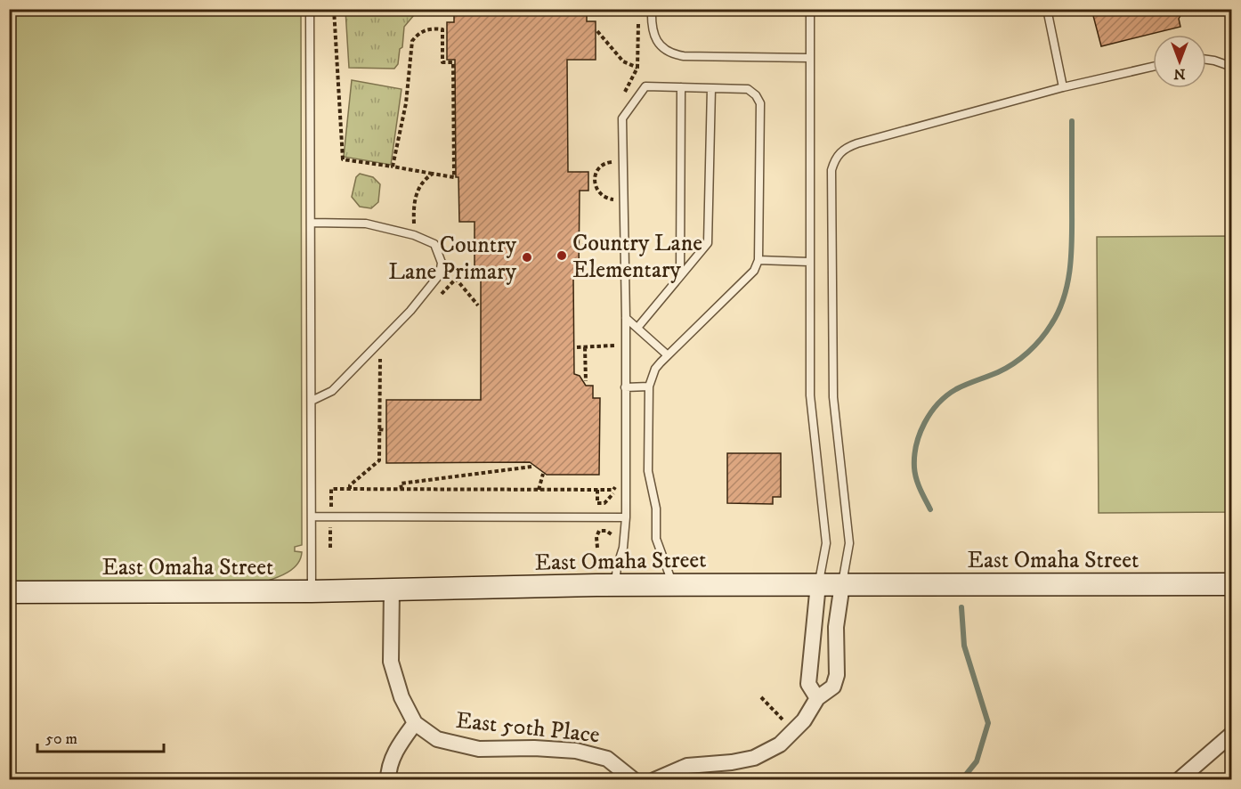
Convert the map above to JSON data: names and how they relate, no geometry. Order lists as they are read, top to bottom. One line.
{"streets":{"main road":["East Omaha Street"],"street":["East 50th Place"]},"places":["Country Lane Elementary","Country Lane Primary"],"scale_bar":"50 m","north":"bottom"}
